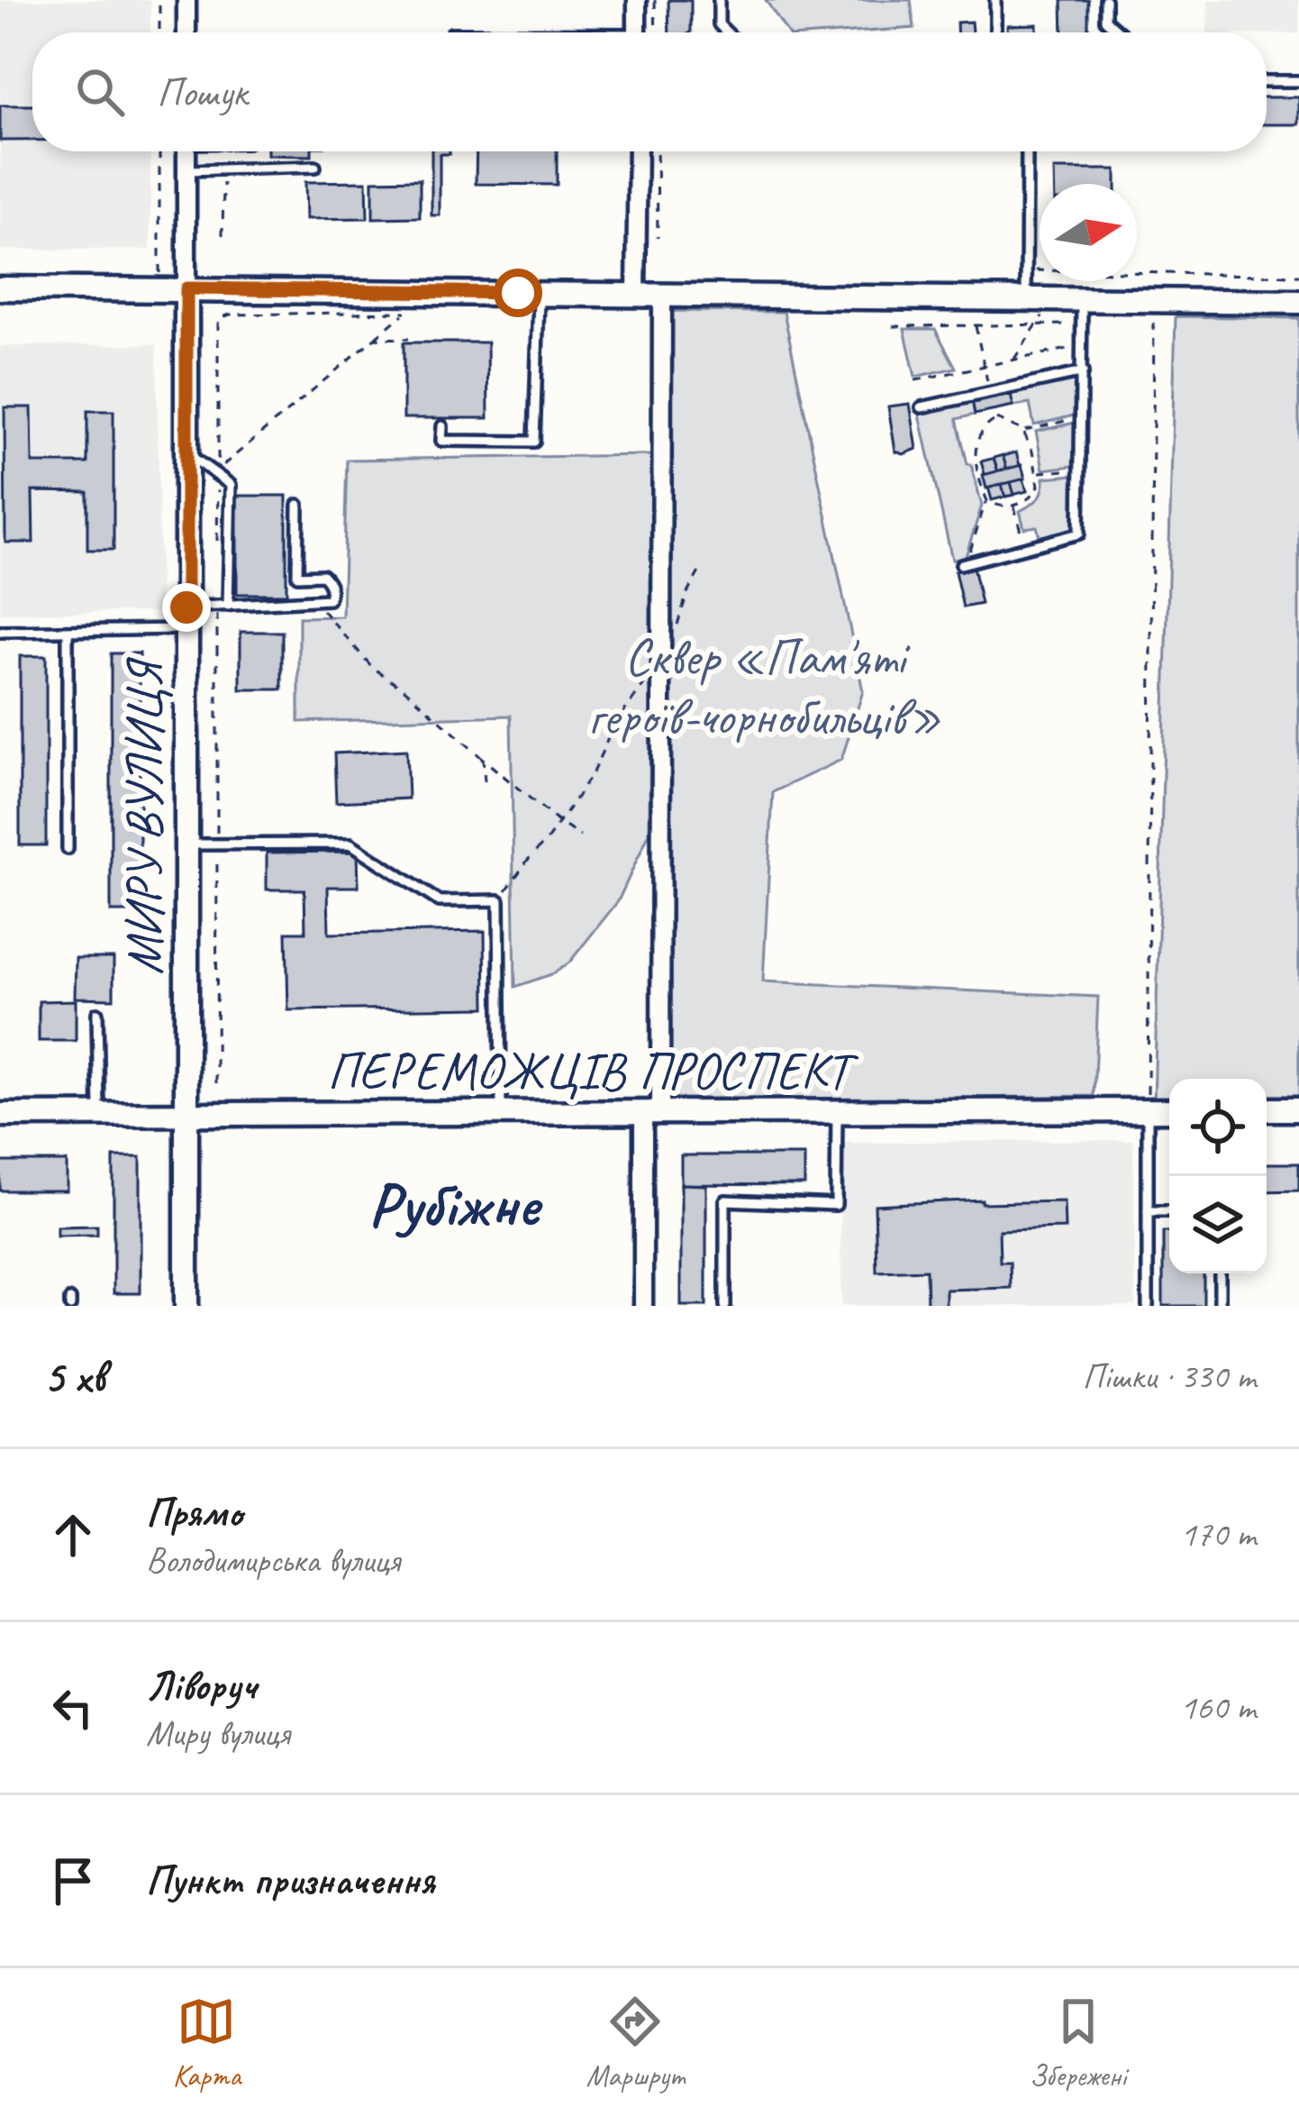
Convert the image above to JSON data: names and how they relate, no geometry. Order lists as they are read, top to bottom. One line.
{"streets":{"street":["МИРУ ВУЛИЦЯ","ПЕРЕМОЖЦІВ ПРОСПЕКТ"]},"crossings":[["МИРУ ВУЛИЦЯ","ПЕРЕМОЖЦІВ ПРОСПЕКТ"]],"districts":["Рубіжне"],"parks":["Сквер «Пам'яті героїв-чорнобильців»"],"north":"right","page":{"search":"Пошук","heading":["5 хв","Пішки · 330 m"],"list":[["Прямо","Володимирська вулиця","170 m"],["Ліворуч","Миру вулиця","160 m"],"Пункт призначення"],"nav":["Карта","Маршрут","Збережені"]}}
